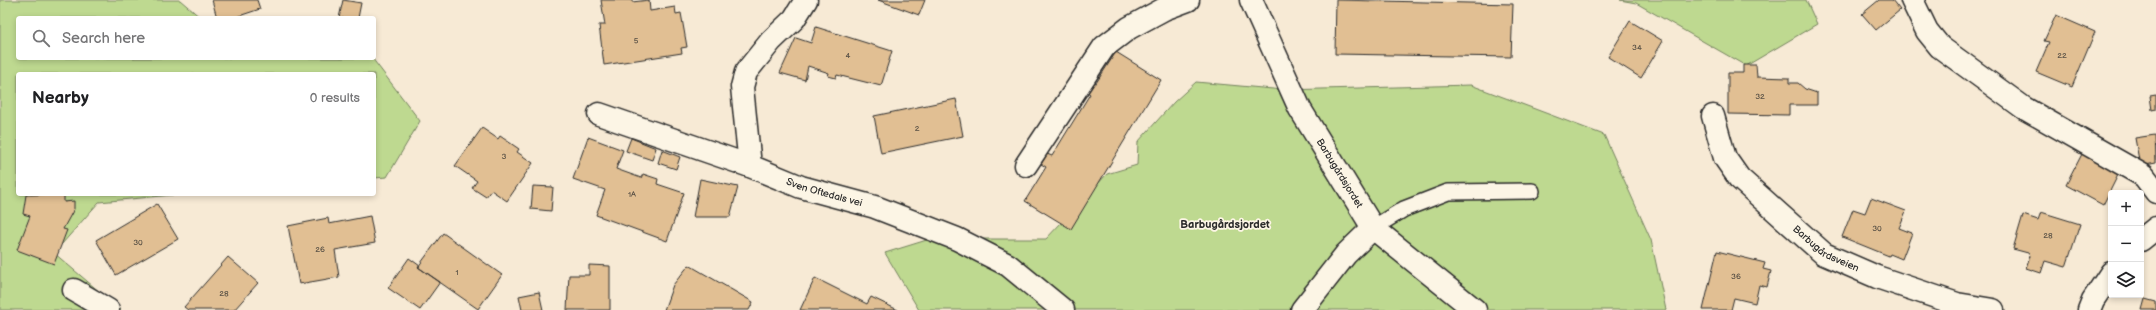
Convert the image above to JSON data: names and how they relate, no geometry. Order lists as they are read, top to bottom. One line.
{"streets":{"street":["Barbugårdsjordet","Sven Oftedals vei","Barbugårdsveien"]},"districts":["Barbugårdsjordet"],"house_numbers":["5","34","4","22","32","2","3","1A","30","28","30","26","1","36","28"],"page":{"search":"Search here","heading":["Nearby","0 results"],"map_buttons":["+","−"]}}
